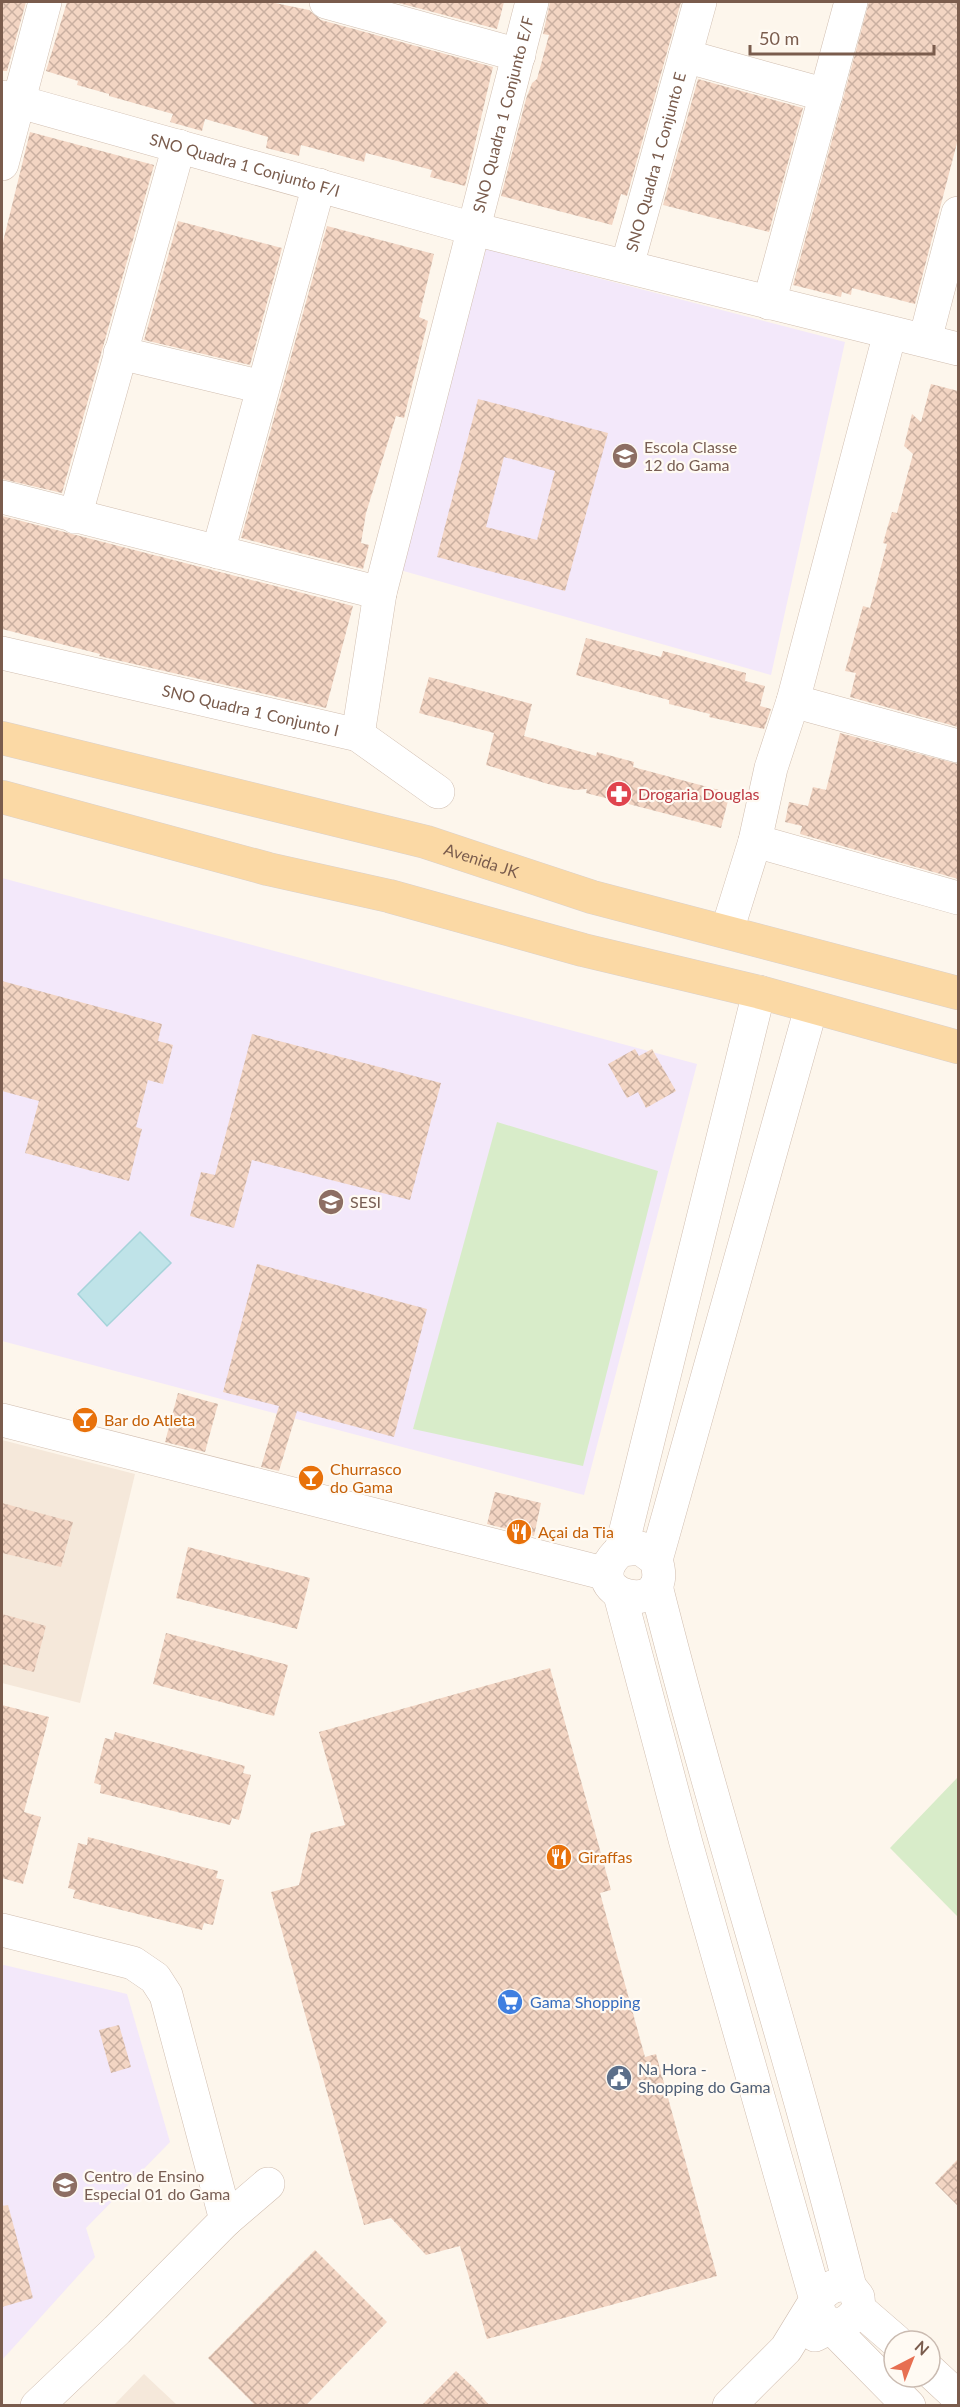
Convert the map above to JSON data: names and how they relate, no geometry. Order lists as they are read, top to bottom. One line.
{"streets":{"main road":["Avenida JK"],"street":["SNO Quadra 1 Conjunto E/F","SNO Quadra 1 Conjunto E","SNO Quadra 1 Conjunto F/I","SNO Quadra 1 Conjunto I"]},"crossings":[["SNO Quadra 1 Conjunto E/F","SNO Quadra 1 Conjunto E"],["SNO Quadra 1 Conjunto E/F","SNO Quadra 1 Conjunto F/I"],["SNO Quadra 1 Conjunto E/F","SNO Quadra 1 Conjunto I"],["SNO Quadra 1 Conjunto E","SNO Quadra 1 Conjunto F/I"],["SNO Quadra 1 Conjunto E","SNO Quadra 1 Conjunto I"],["SNO Quadra 1 Conjunto F/I","SNO Quadra 1 Conjunto I"]],"places":{"school or university":["Escola Classe 12 do Gama","SESI","Centro de Ensino Especial 01 do Gama"],"pharmacy":["Drogaria Douglas"],"bar":["Bar do Atleta","Churrasco do Gama"],"restaurant":["Açai da Tia","Giraffas"],"supermarket":["Gama Shopping"],"public building":["Na Hora - Shopping do Gama"]},"scale_bar":"50 m","north":"top right"}
